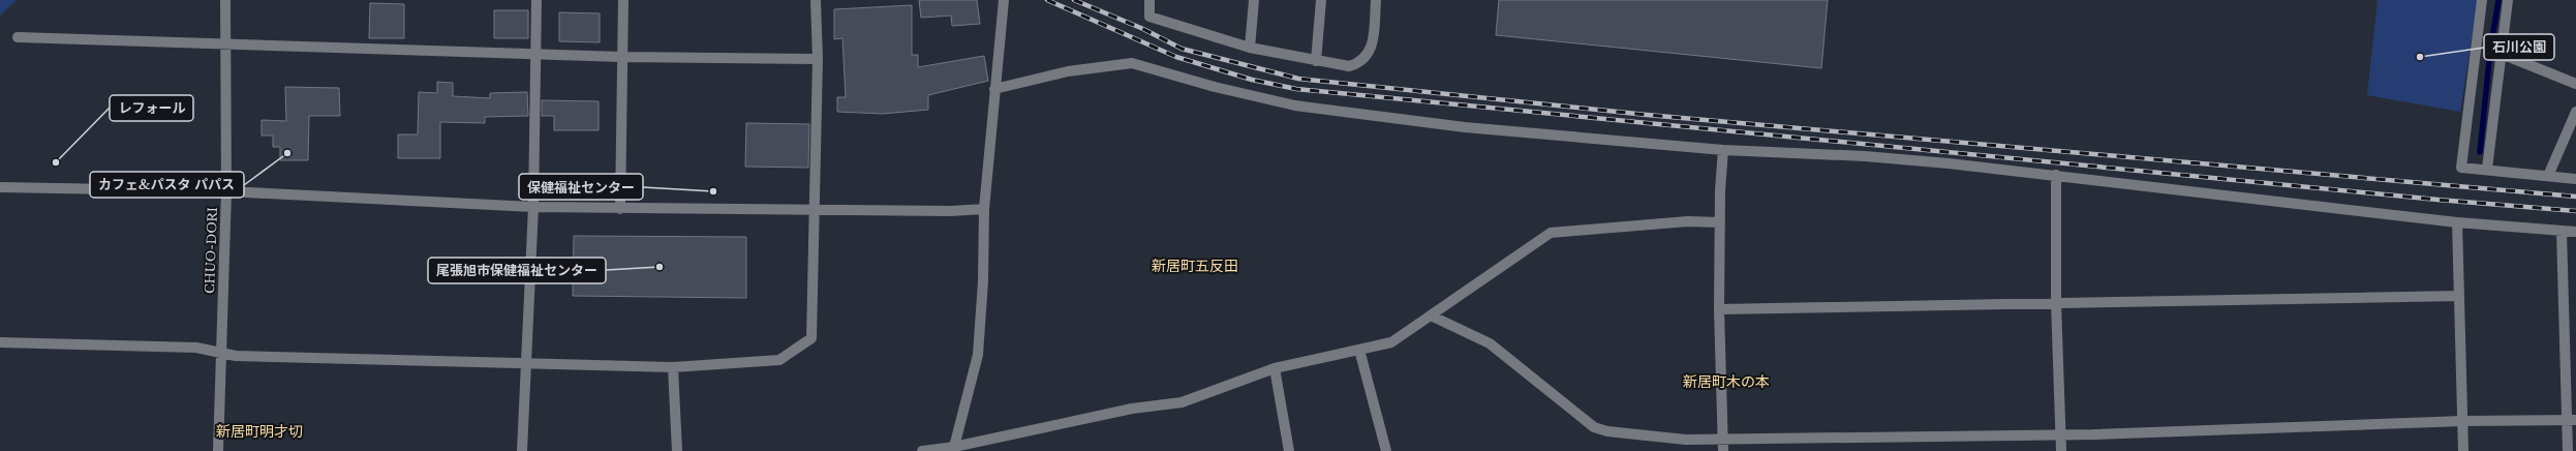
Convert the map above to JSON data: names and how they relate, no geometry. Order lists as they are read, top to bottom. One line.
{"streets":{"street":["CHUO-DORI"]},"districts":["新居町五反田","新居町木の本","新居町明才切"],"places":["石川公園","カフェ&パスタ パパス","レフォール","保健福祉センター","尾張旭市保健福祉センター"]}
